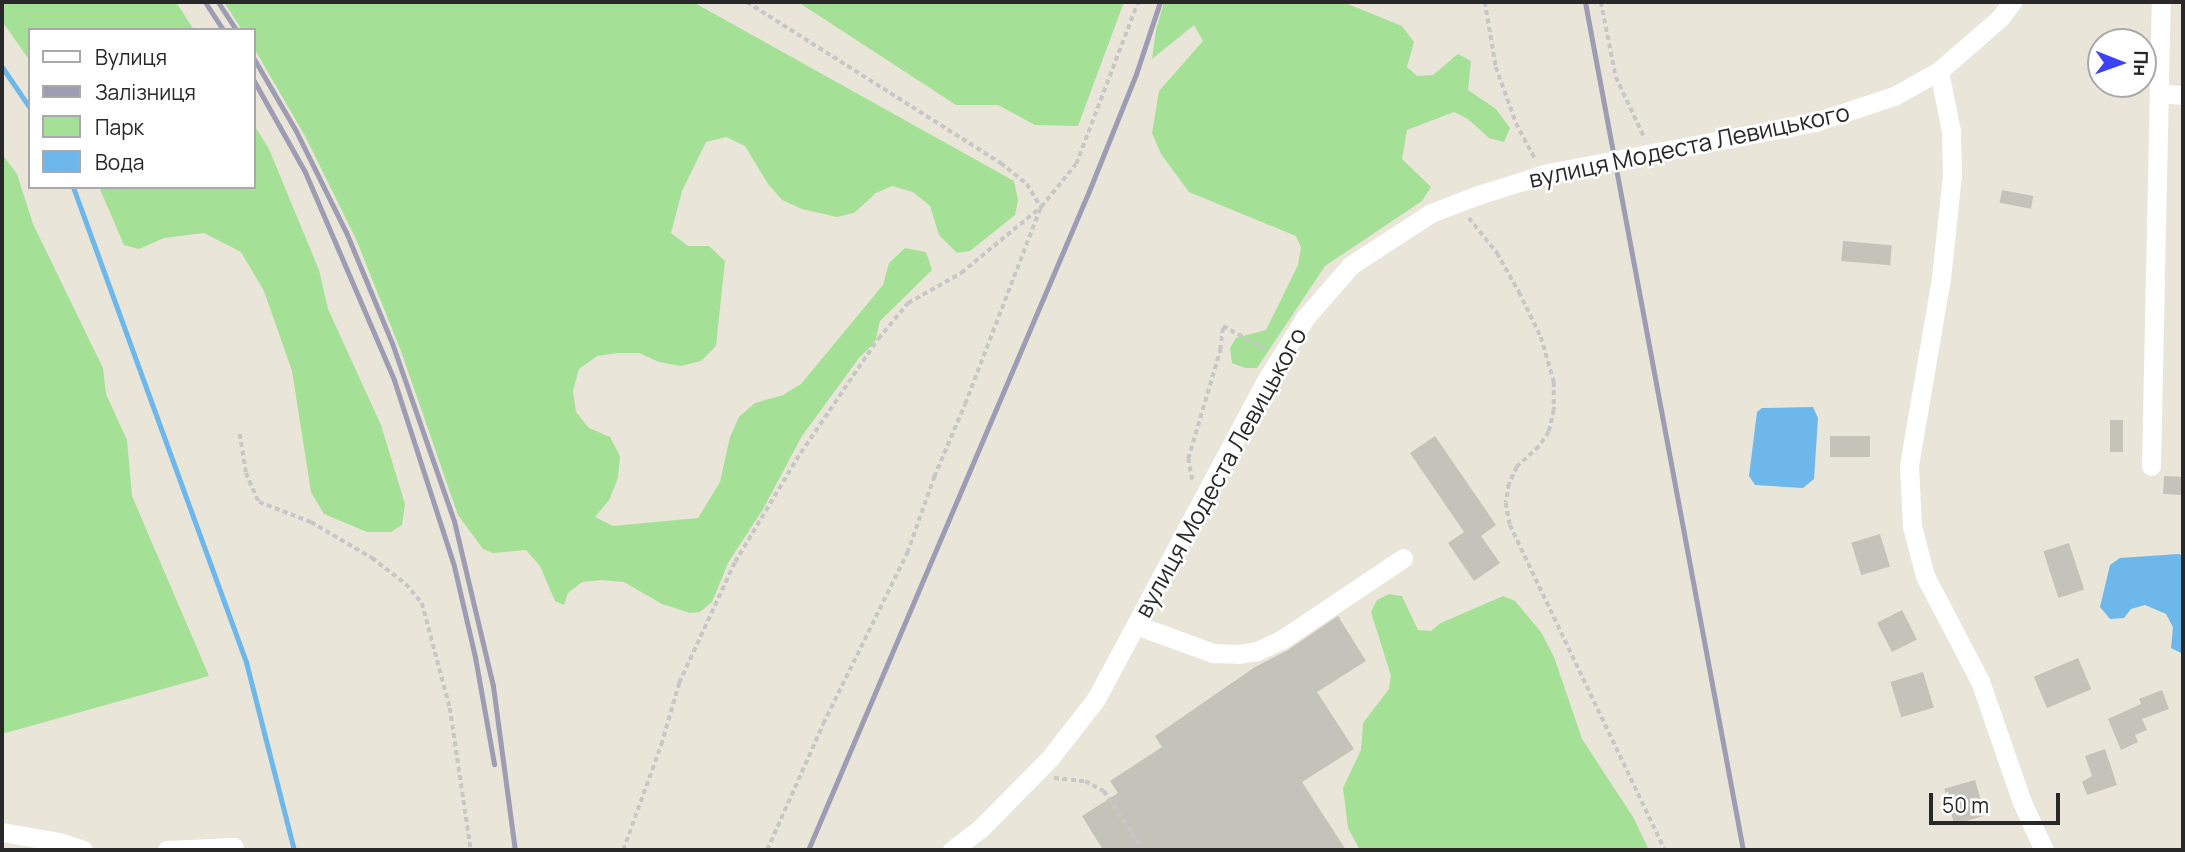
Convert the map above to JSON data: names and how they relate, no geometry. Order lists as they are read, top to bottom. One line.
{"streets":{"street":["вулиця Модеста Левицького"]},"legend":["Вулиця","Залізниця","Парк","Вода"],"scale_bar":"50 m","north":"right"}
